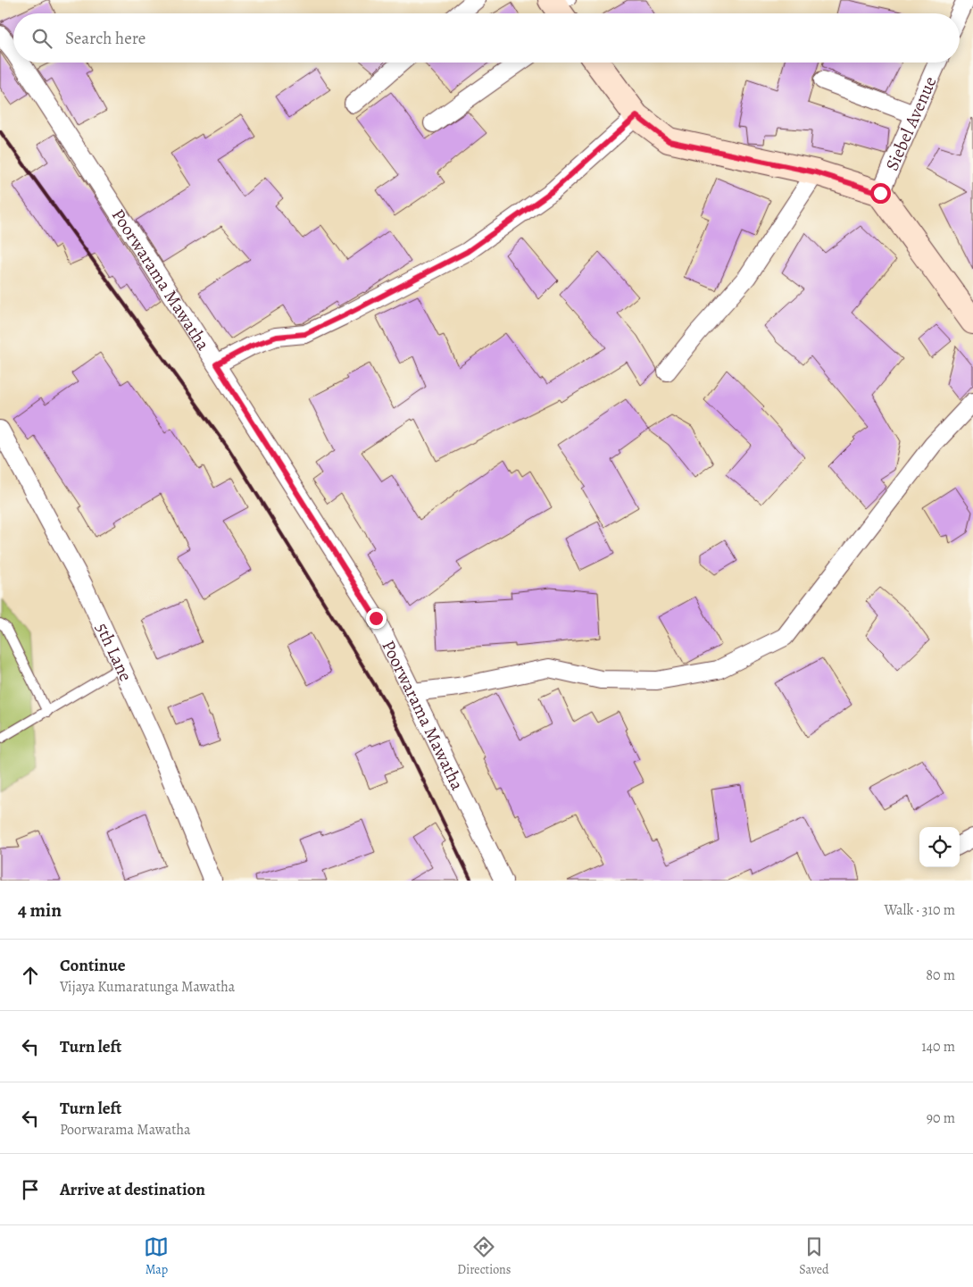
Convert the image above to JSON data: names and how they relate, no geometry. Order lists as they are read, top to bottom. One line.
{"streets":{"street":["Siebel Avenue","Poorwarama Mawatha","5th Lane"]},"page":{"search":"Search here","heading":["4 min","Walk · 310 m"],"list":[["Continue","Vijaya Kumaratunga Mawatha","80 m"],["Turn left","140 m"],["Turn left","Poorwarama Mawatha","90 m"],"Arrive at destination"],"nav":["Map","Directions","Saved"]}}
